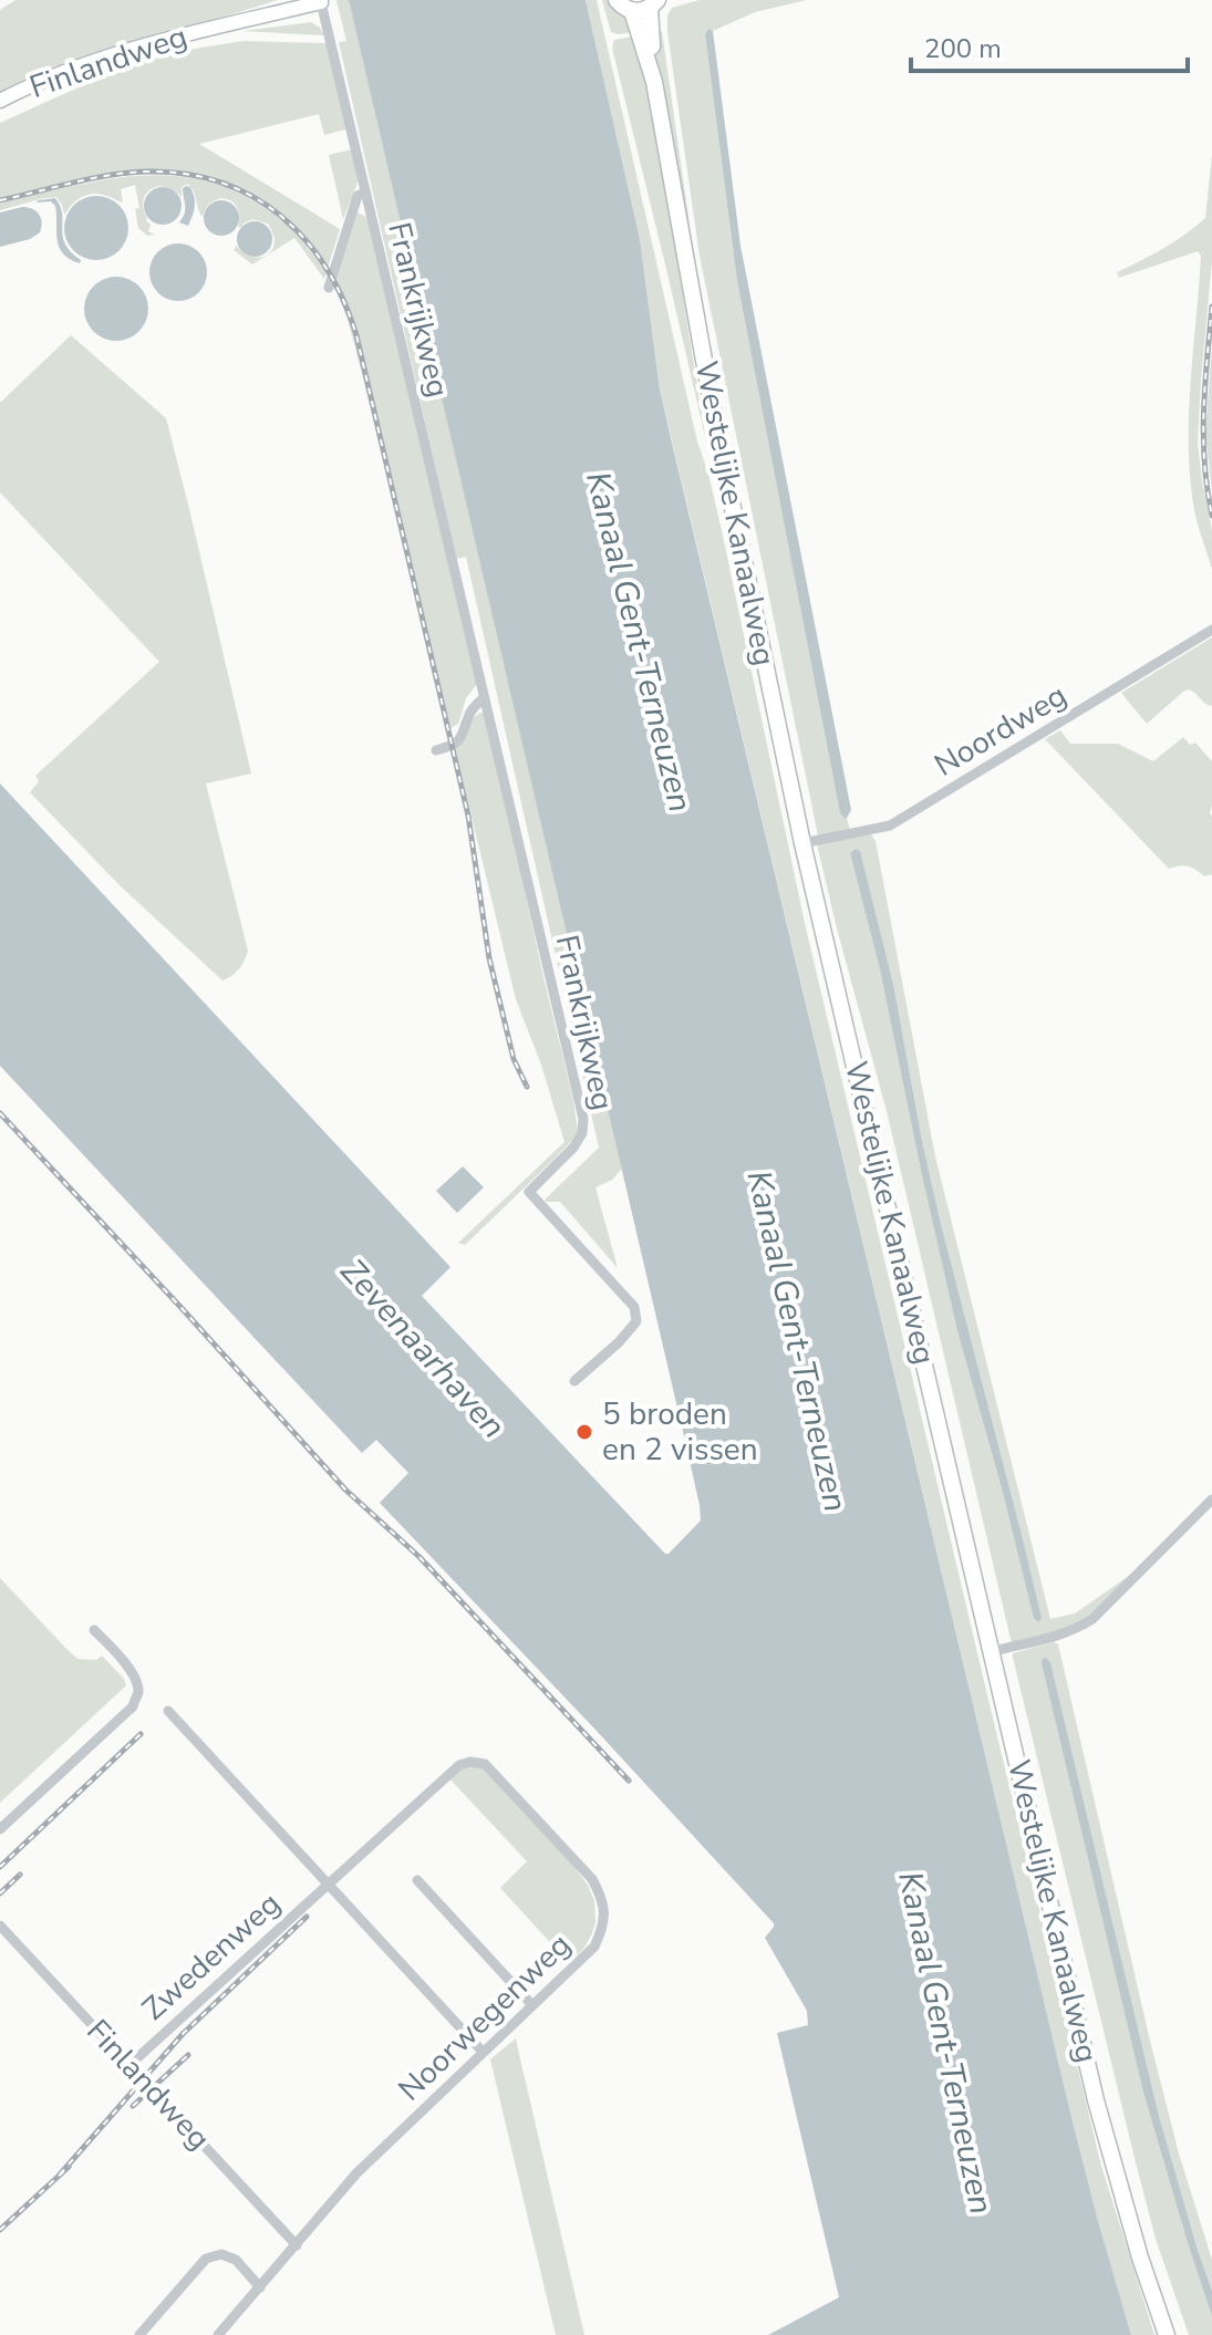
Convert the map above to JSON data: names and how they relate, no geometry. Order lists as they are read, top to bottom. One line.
{"streets":{"main road":["Westelijke Kanaalweg"],"street":["Finlandweg","Frankrijkweg","Noordweg","Zwedenweg","Noorwegenweg"]},"crossings":[["Finlandweg","Frankrijkweg"],["Finlandweg","Zwedenweg"],["Finlandweg","Noorwegenweg"],["Westelijke Kanaalweg","Noordweg"],["Zwedenweg","Noorwegenweg"]],"water":["Kanaal Gent-Terneuzen","Zevenaarhaven"],"places":["5 broden en 2 vissen"],"scale_bar":"200 m"}
